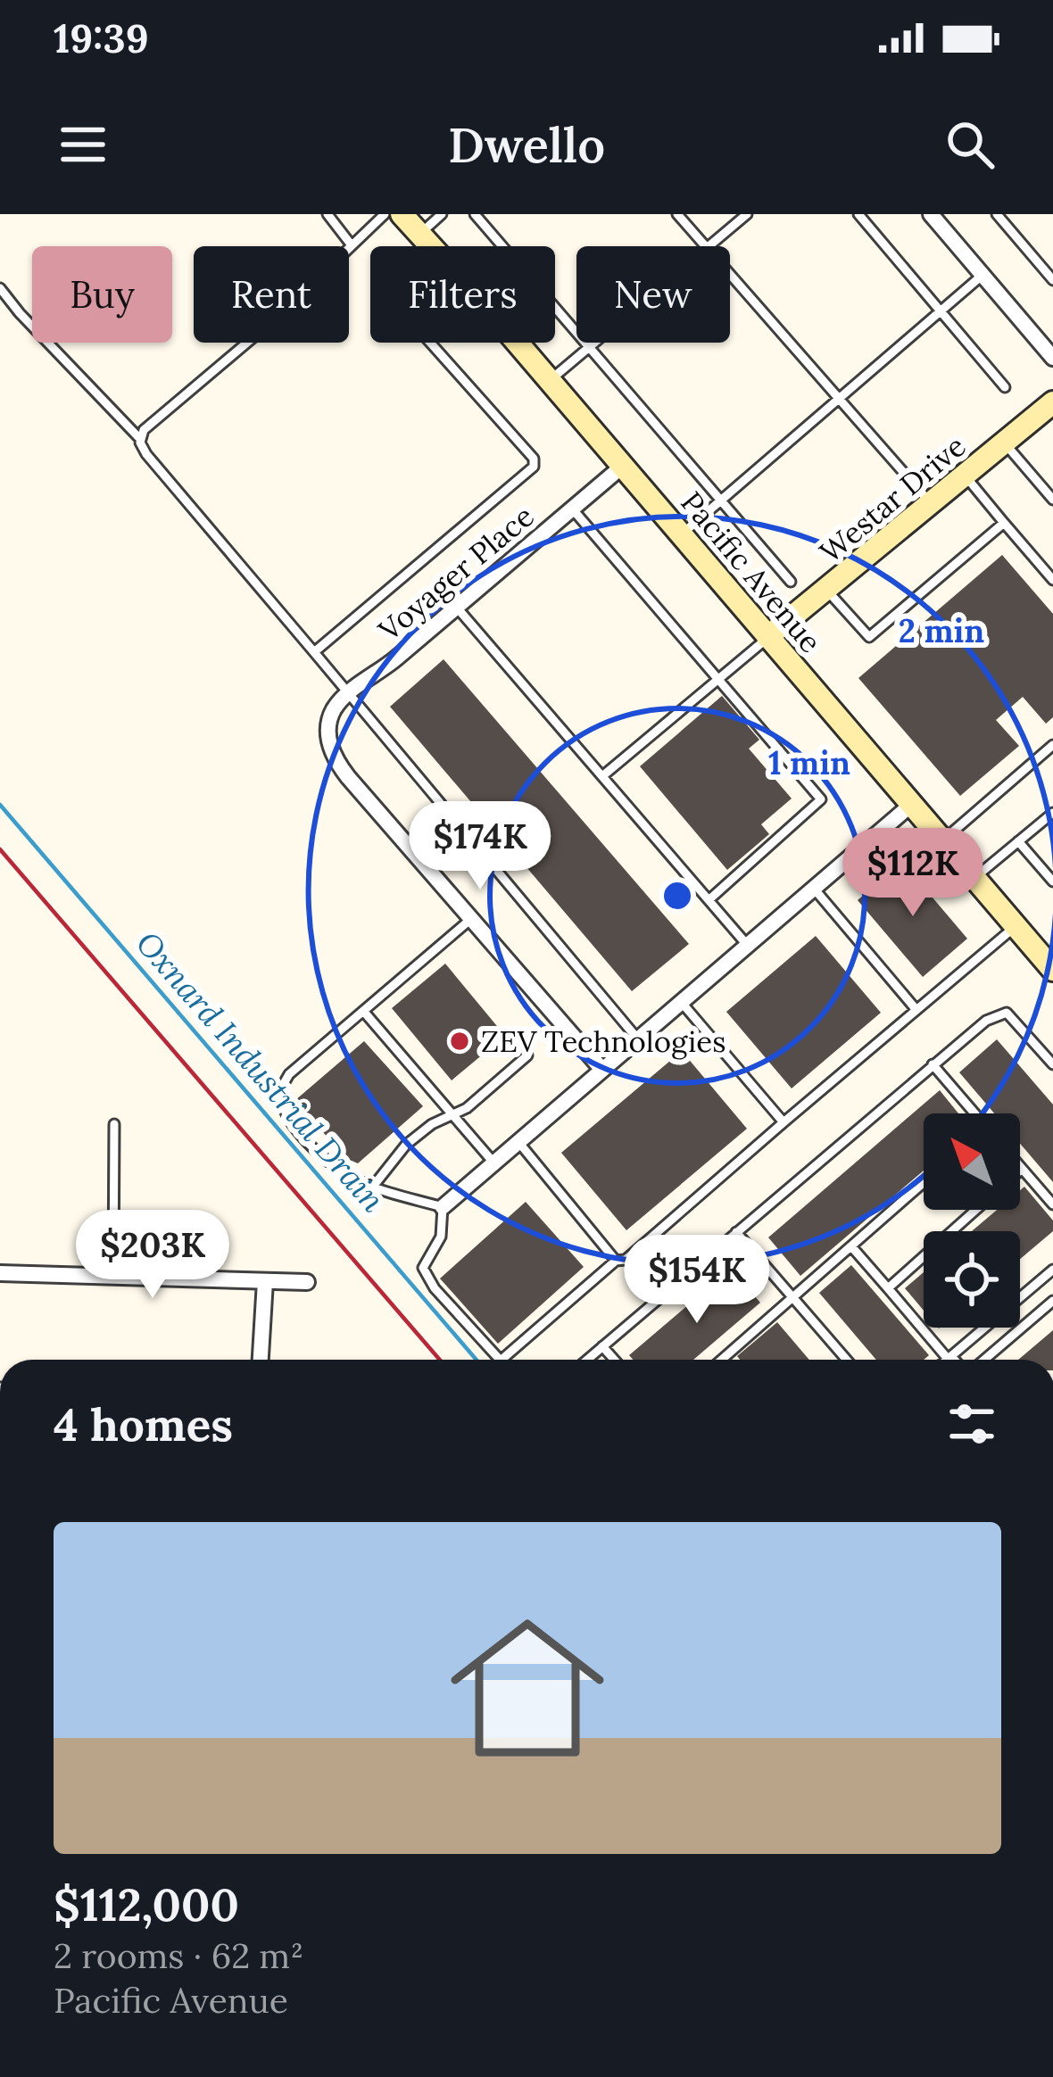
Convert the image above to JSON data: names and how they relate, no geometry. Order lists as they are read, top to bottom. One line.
{"streets":{"street":["Westar Drive","Pacific Avenue","Voyager Place"]},"crossings":[["Westar Drive","Pacific Avenue"],["Pacific Avenue","Voyager Place"]],"water":["Oxnard Industrial Drain"],"places":["ZEV Technologies"],"north":"top left","page":{"status":"19:39","header":"Dwello","chip":["Buy","Rent","Filters","New"],"price":["$174K","$112K","$203K","$154K"],"heading":"4 homes","list":[{"name":"$112,000","note":"2 rooms · 62 m² · Pacific Avenue"}]},"rings":["2 min","1 min"]}
